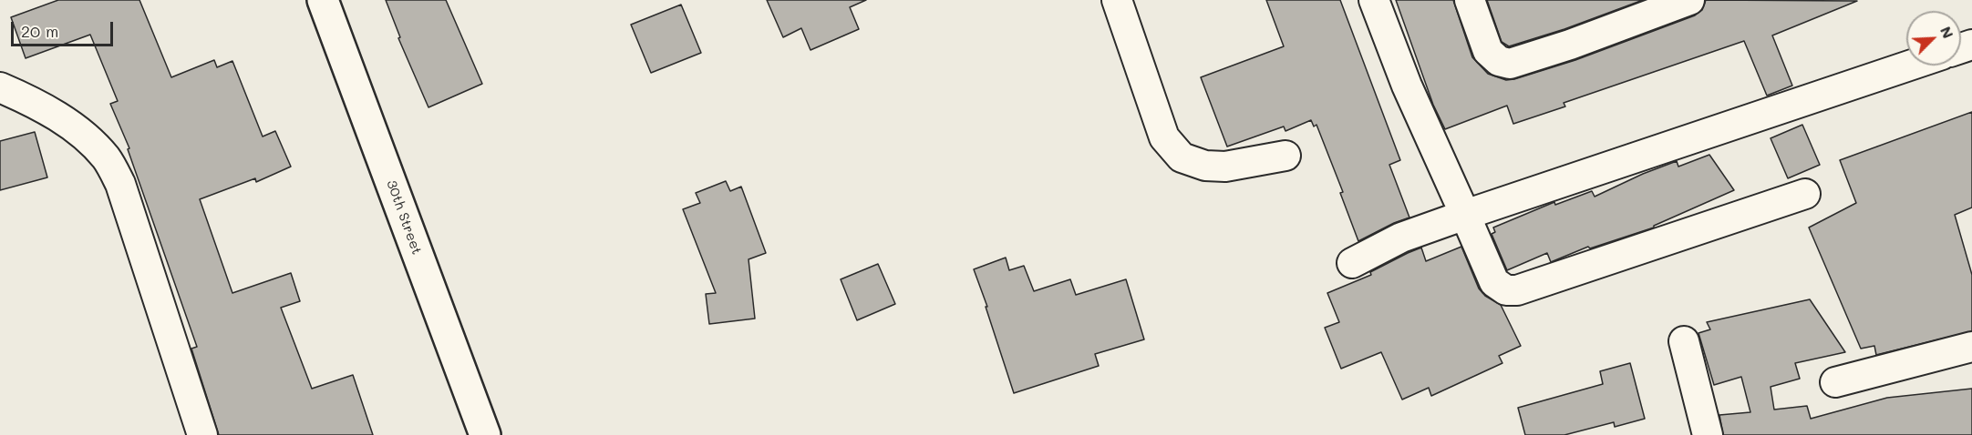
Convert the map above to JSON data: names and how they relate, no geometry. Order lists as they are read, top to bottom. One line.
{"streets":{"main road":["30th Street"]},"scale_bar":"20 m","north":"top right"}
